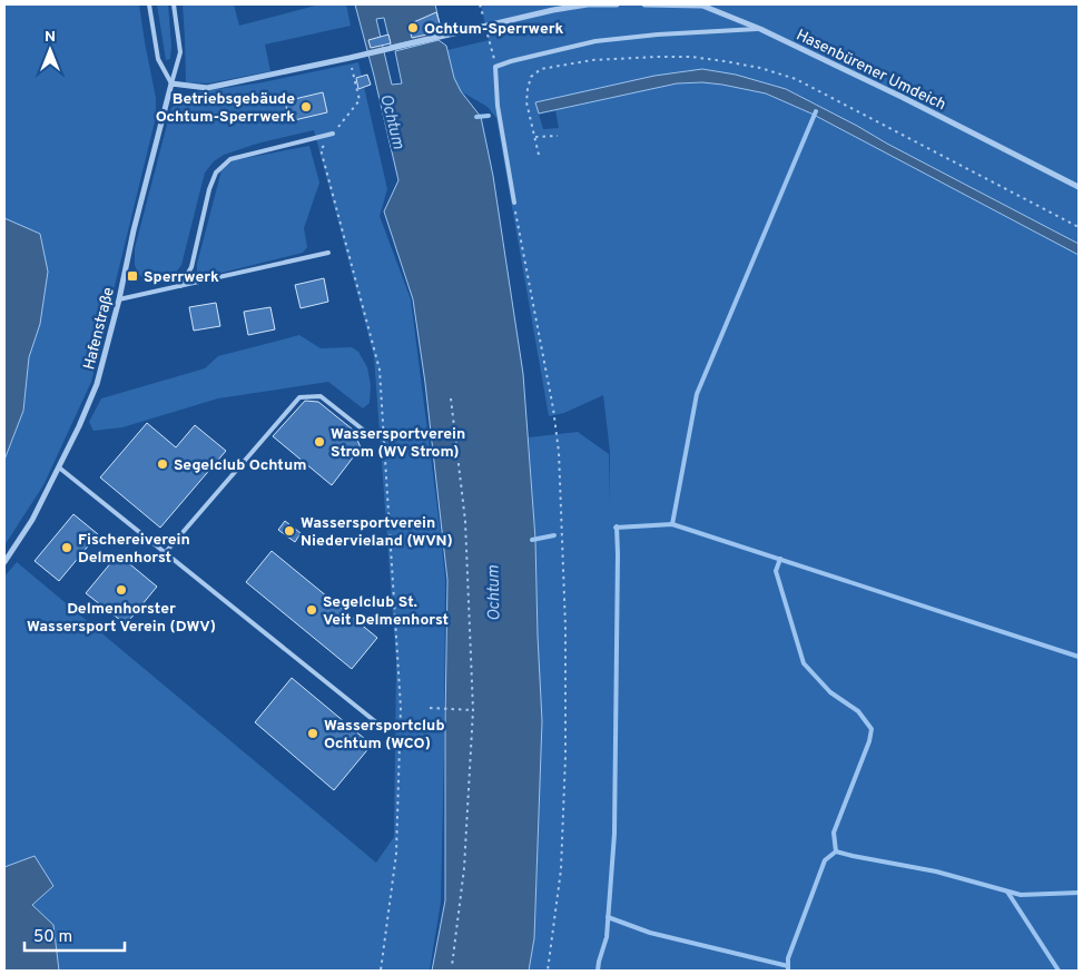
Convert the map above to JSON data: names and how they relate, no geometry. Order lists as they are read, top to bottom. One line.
{"streets":{"street":["Hasenbürener Umdeich","Hafenstraße"]},"water":["Ochtum"],"places":{"other":["Ochtum-Sperrwerk","Betriebsgebäude Ochtum-Sperrwerk","Wassersportverein Strom (WV Strom)","Segelclub Ochtum","Wassersportverein Niedervieland (WVN)","Fischereiverein Delmenhorst","Delmenhorster Wassersport Verein (DWV)","Segelclub St. Veit Delmenhorst","Wassersportclub Ochtum (WCO)"],"transit":["Sperrwerk"]},"scale_bar":"50 m","north":"top"}
